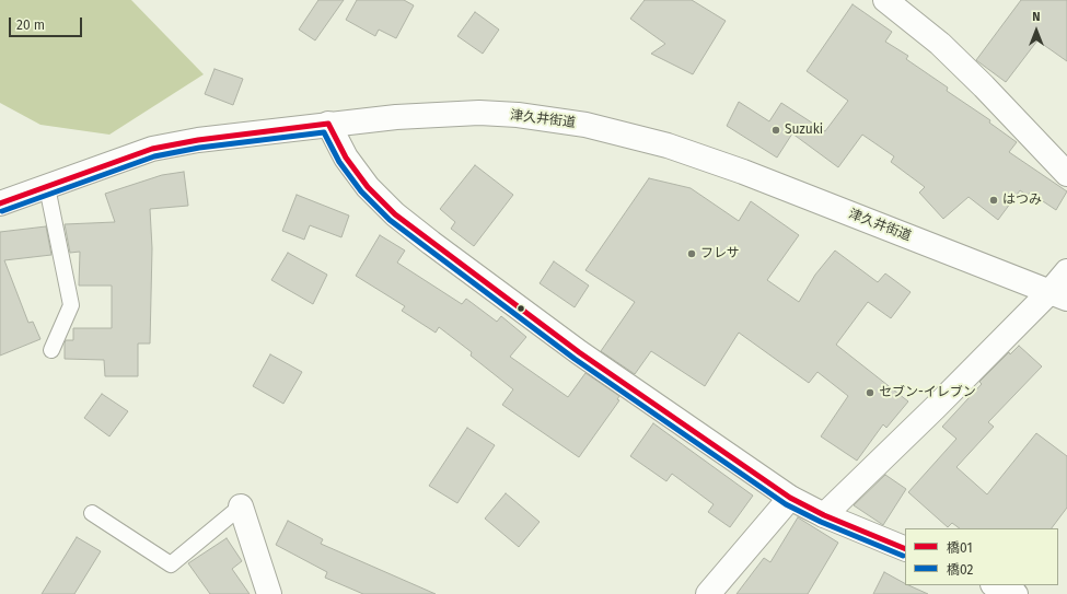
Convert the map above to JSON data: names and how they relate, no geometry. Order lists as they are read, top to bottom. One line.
{"streets":{"main road":["津久井街道"]},"places":["Suzuki","はつみ","フレサ","セブン-イレブン"],"lines":["transit line 橋01","transit line 橋02"],"legend":["橋01","橋02"],"scale_bar":"20 m","north":"top"}
